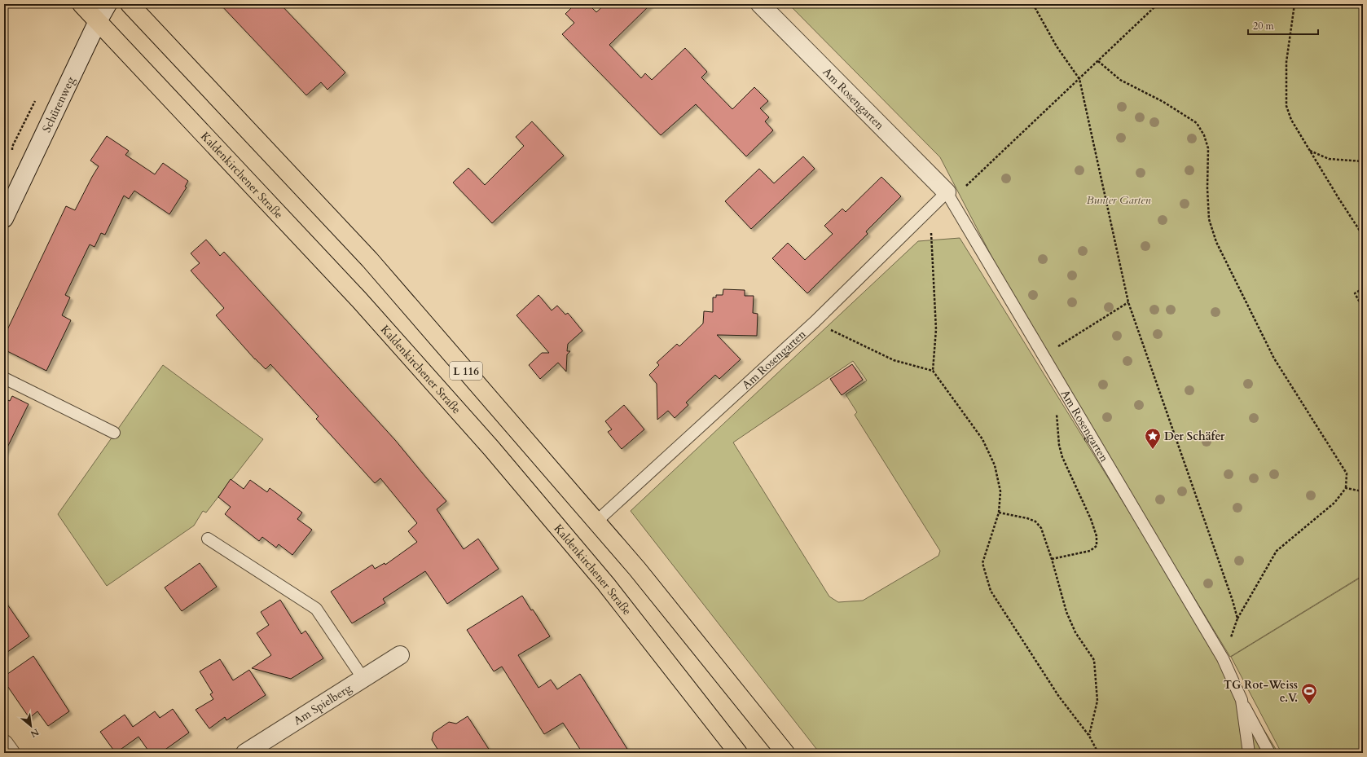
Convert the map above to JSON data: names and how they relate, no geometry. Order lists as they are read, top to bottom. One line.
{"streets":{"main road":["Kaldenkirchener Straße","L 116"],"street":["Am Rosengarten","Schürenweg","Am Spielberg"]},"crossings":[["Am Rosengarten","L 116"],["Schürenweg","Kaldenkirchener Straße"]],"parks":["Bunter Garten"],"places":{"place":["Der Schäfer"],"sports":["TG Rot-Weiss e.V."]},"scale_bar":"20 m","north":"bottom right"}
